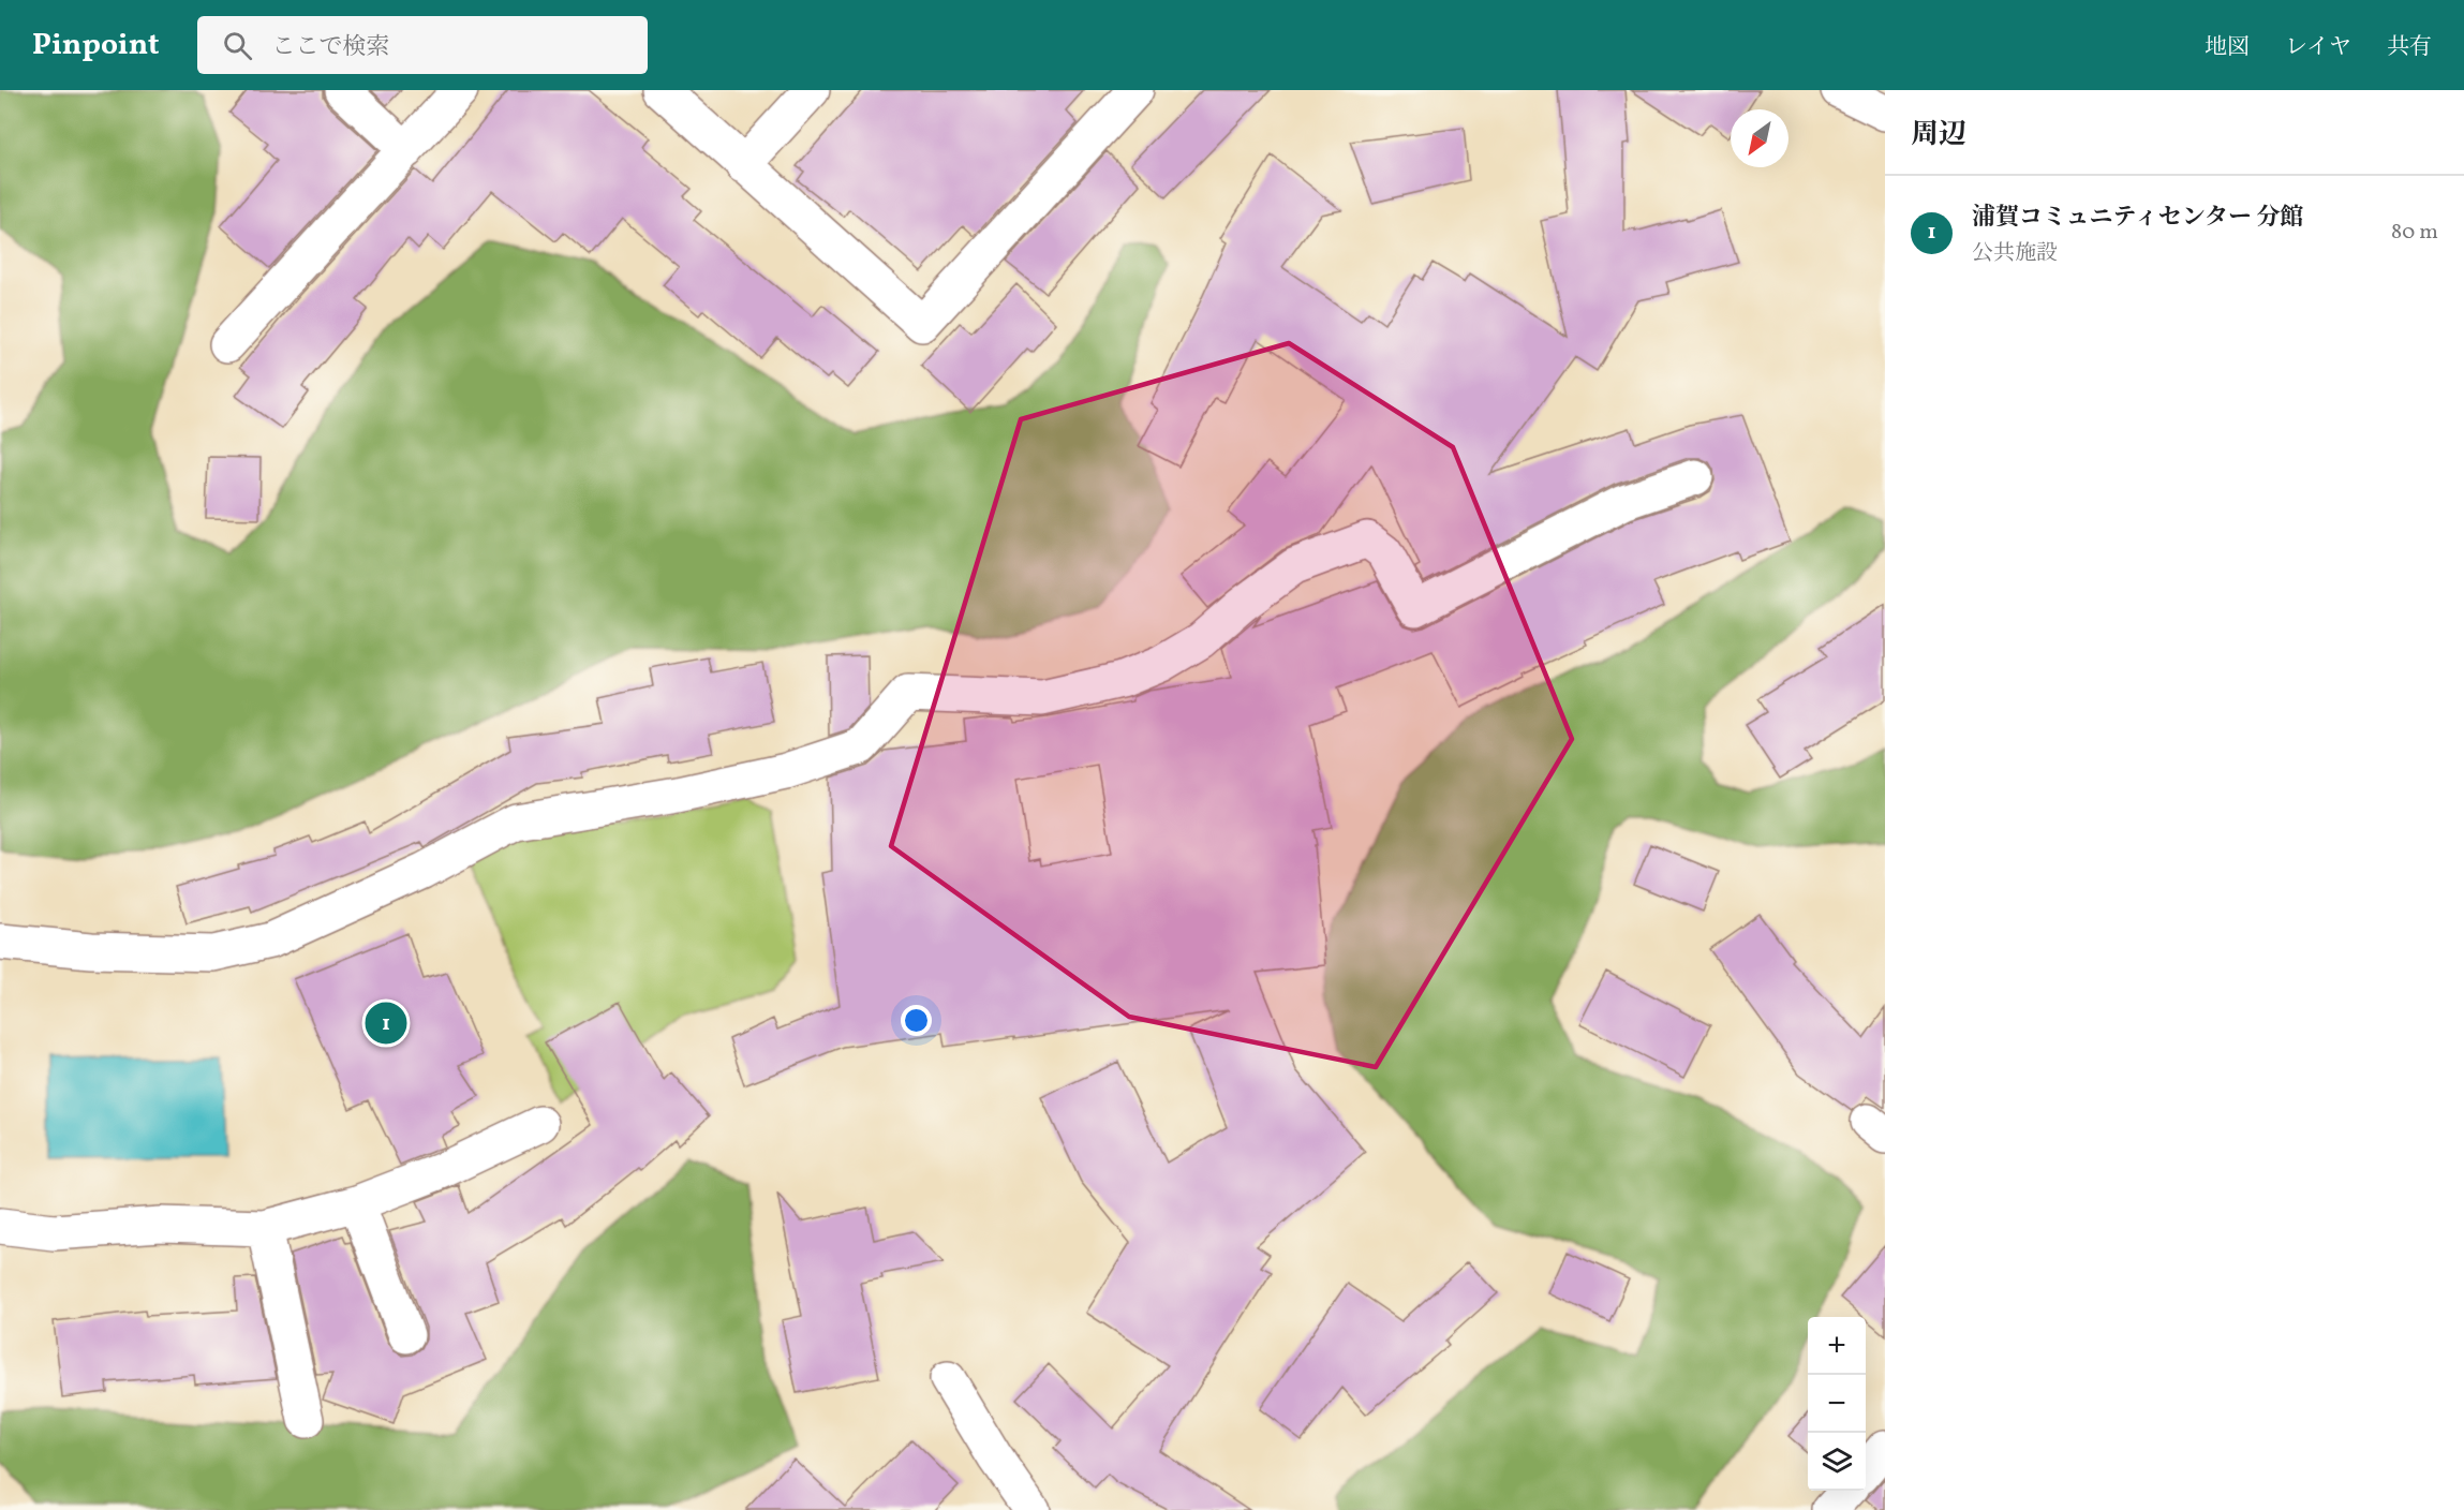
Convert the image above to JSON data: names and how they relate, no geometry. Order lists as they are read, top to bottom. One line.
{"north":"bottom left","page":{"header":"Pinpoint","search":"ここで検索","nav":["地図","レイヤ","共有"],"heading":"周辺","list":[{"mark":"1","name":"浦賀コミュニティセンター 分館","note":"公共施設","value":"80 m"}],"pins":"1","map_buttons":["+","−"]}}
